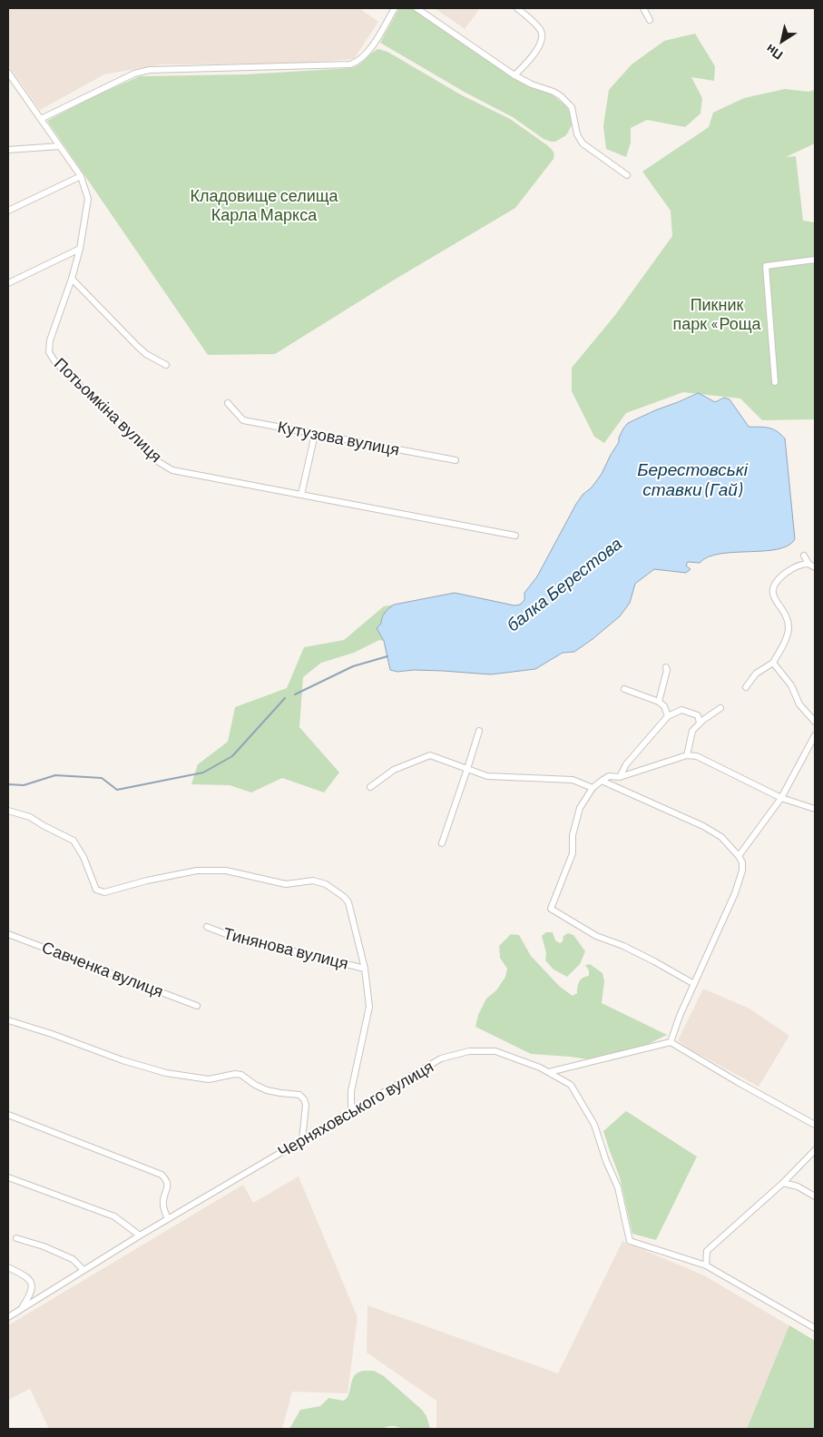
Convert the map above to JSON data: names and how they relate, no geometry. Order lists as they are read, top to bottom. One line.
{"streets":{"street":["Потьомкіна вулиця","Кутузова вулиця","Тинянова вулиця","Савченка вулиця","Черняховського вулиця"]},"water":["Берестовські ставки (Гай)","балка Берестова"],"parks":["Кладовище селища Карла Маркса","Пикник парк «Роща"],"north":"bottom left"}
